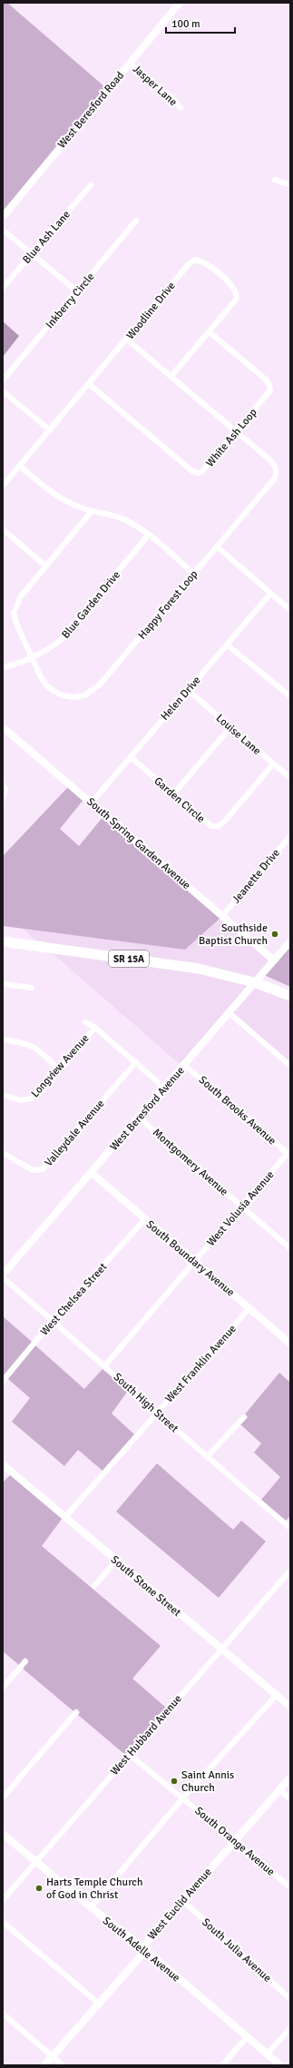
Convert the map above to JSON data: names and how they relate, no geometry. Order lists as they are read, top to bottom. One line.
{"streets":{"highway":["SR 15A"],"street":["Jasper Lane","West Beresford Road","Blue Ash Lane","Inkberry Circle","Woodline Drive","White Ash Loop","Blue Garden Drive","Happy Forest Loop","Helen Drive","Louise Lane","Garden Circle","South Spring Garden Avenue","Jeanette Drive","Longview Avenue","West Beresford Avenue","South Brooks Avenue","Valleydale Avenue","Montgomery Avenue","West Volusia Avenue","South Boundary Avenue","West Chelsea Street","West Franklin Avenue","South High Street","South Stone Street","West Hubbard Avenue","South Orange Avenue","West Euclid Avenue","South Adelle Avenue","South Julia Avenue"]},"crossings":[["Jasper Lane","West Beresford Road"],["Woodline Drive","White Ash Loop"],["Woodline Drive","Happy Forest Loop"],["White Ash Loop","Happy Forest Loop"],["Blue Garden Drive","Happy Forest Loop"],["Helen Drive","Louise Lane"],["Helen Drive","Garden Circle"],["Helen Drive","South Spring Garden Avenue"],["Louise Lane","Garden Circle"],["South Spring Garden Avenue","Jeanette Drive"],["South Spring Garden Avenue","West Beresford Avenue"],["SR 15A","West Beresford Avenue"],["West Beresford Avenue","South Brooks Avenue"],["West Beresford Avenue","Montgomery Avenue"],["West Beresford Avenue","South Boundary Avenue"],["West Beresford Avenue","South High Street"],["South Brooks Avenue","West Volusia Avenue"],["Montgomery Avenue","West Volusia Avenue"],["West Volusia Avenue","South Boundary Avenue"],["West Volusia Avenue","South High Street"],["South Boundary Avenue","West Chelsea Street"],["South Boundary Avenue","West Franklin Avenue"],["West Chelsea Street","South High Street"],["West Franklin Avenue","South High Street"],["West Franklin Avenue","South Stone Street"],["South Stone Street","West Hubbard Avenue"],["West Hubbard Avenue","South Orange Avenue"],["West Hubbard Avenue","South Adelle Avenue"],["South Orange Avenue","West Euclid Avenue"],["West Euclid Avenue","South Adelle Avenue"],["West Euclid Avenue","South Julia Avenue"]],"places":["Southside Baptist Church","Saint Annis Church","Harts Temple Church of God in Christ"],"scale_bar":"100 m"}
